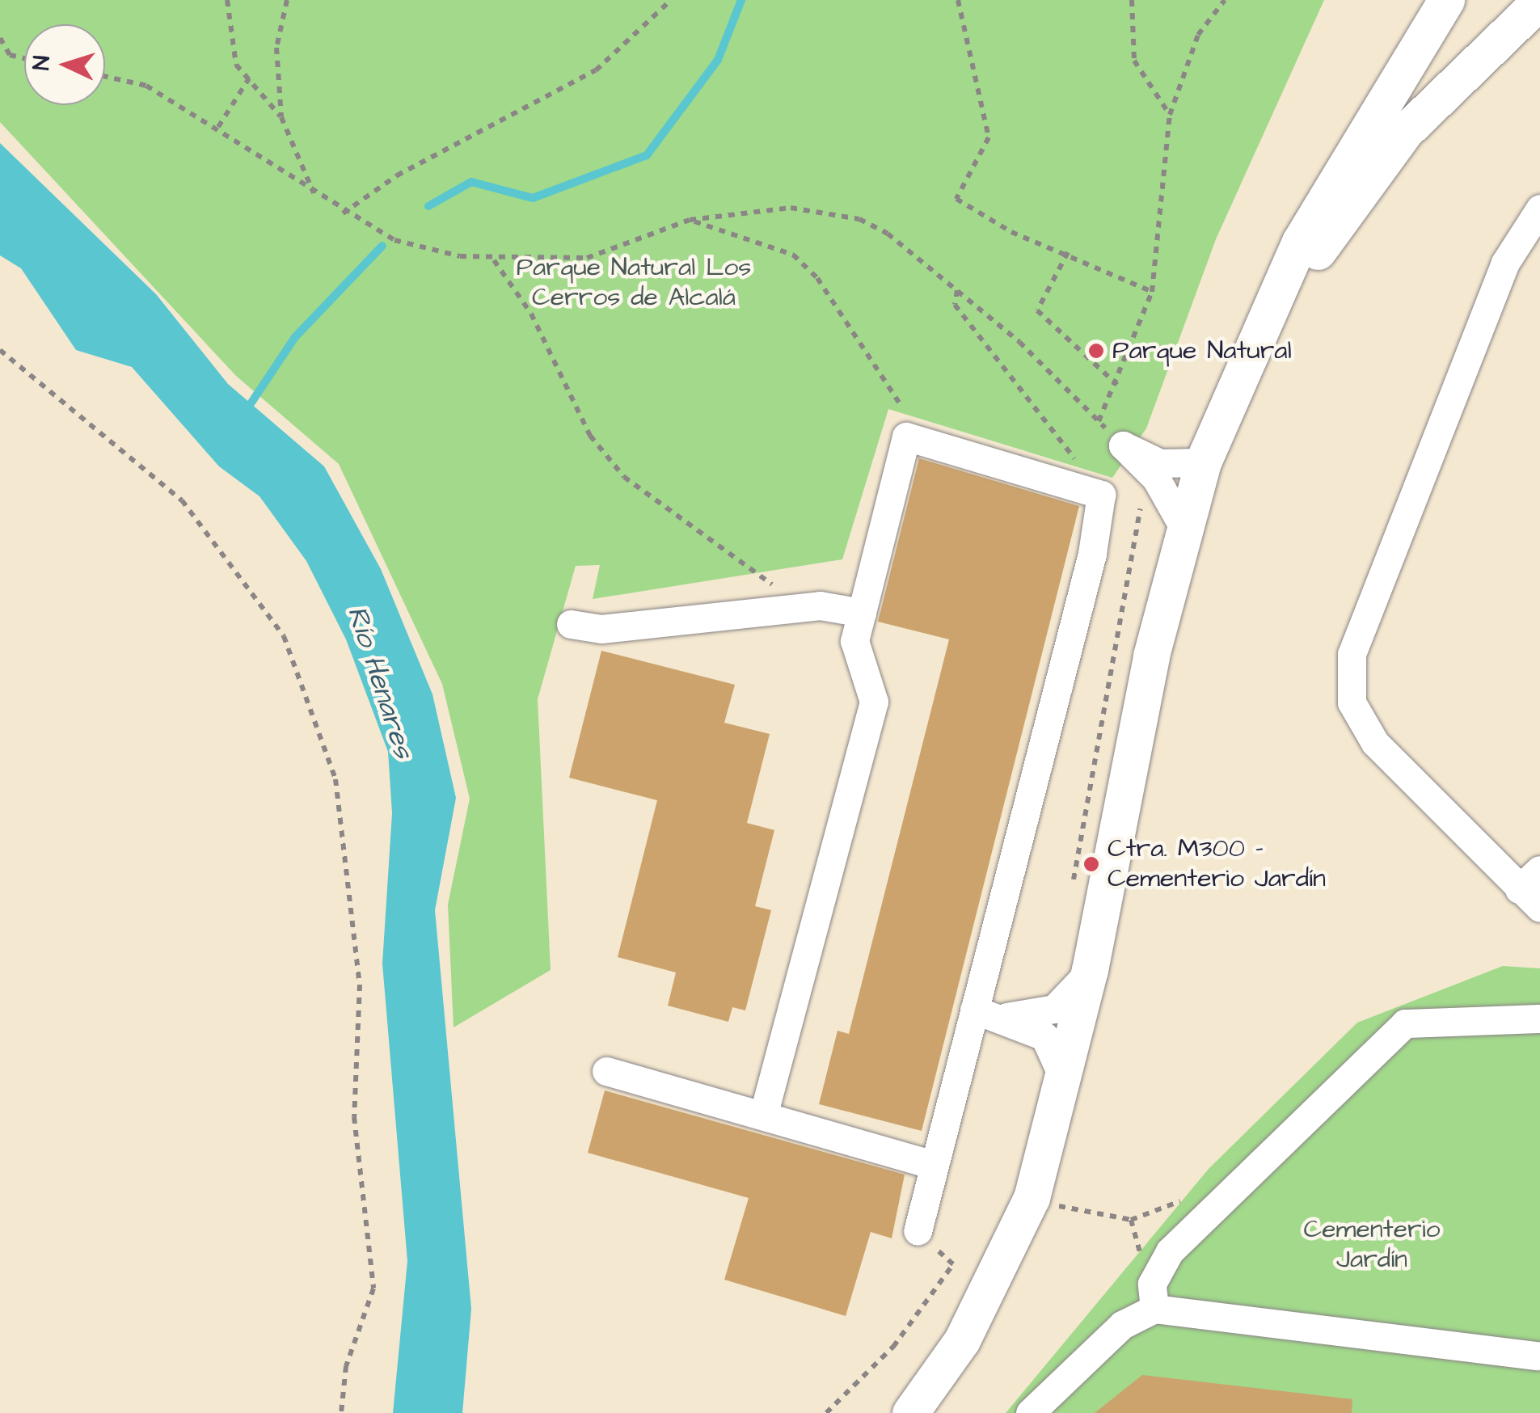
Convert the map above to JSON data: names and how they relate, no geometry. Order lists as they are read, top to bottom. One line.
{"water":["Río Henares"],"parks":["Parque Natural Los Cerros de Alcalá","Cementerio Jardín"],"places":["Parque Natural","Ctra. M300 - Cementerio Jardín"],"north":"left"}
